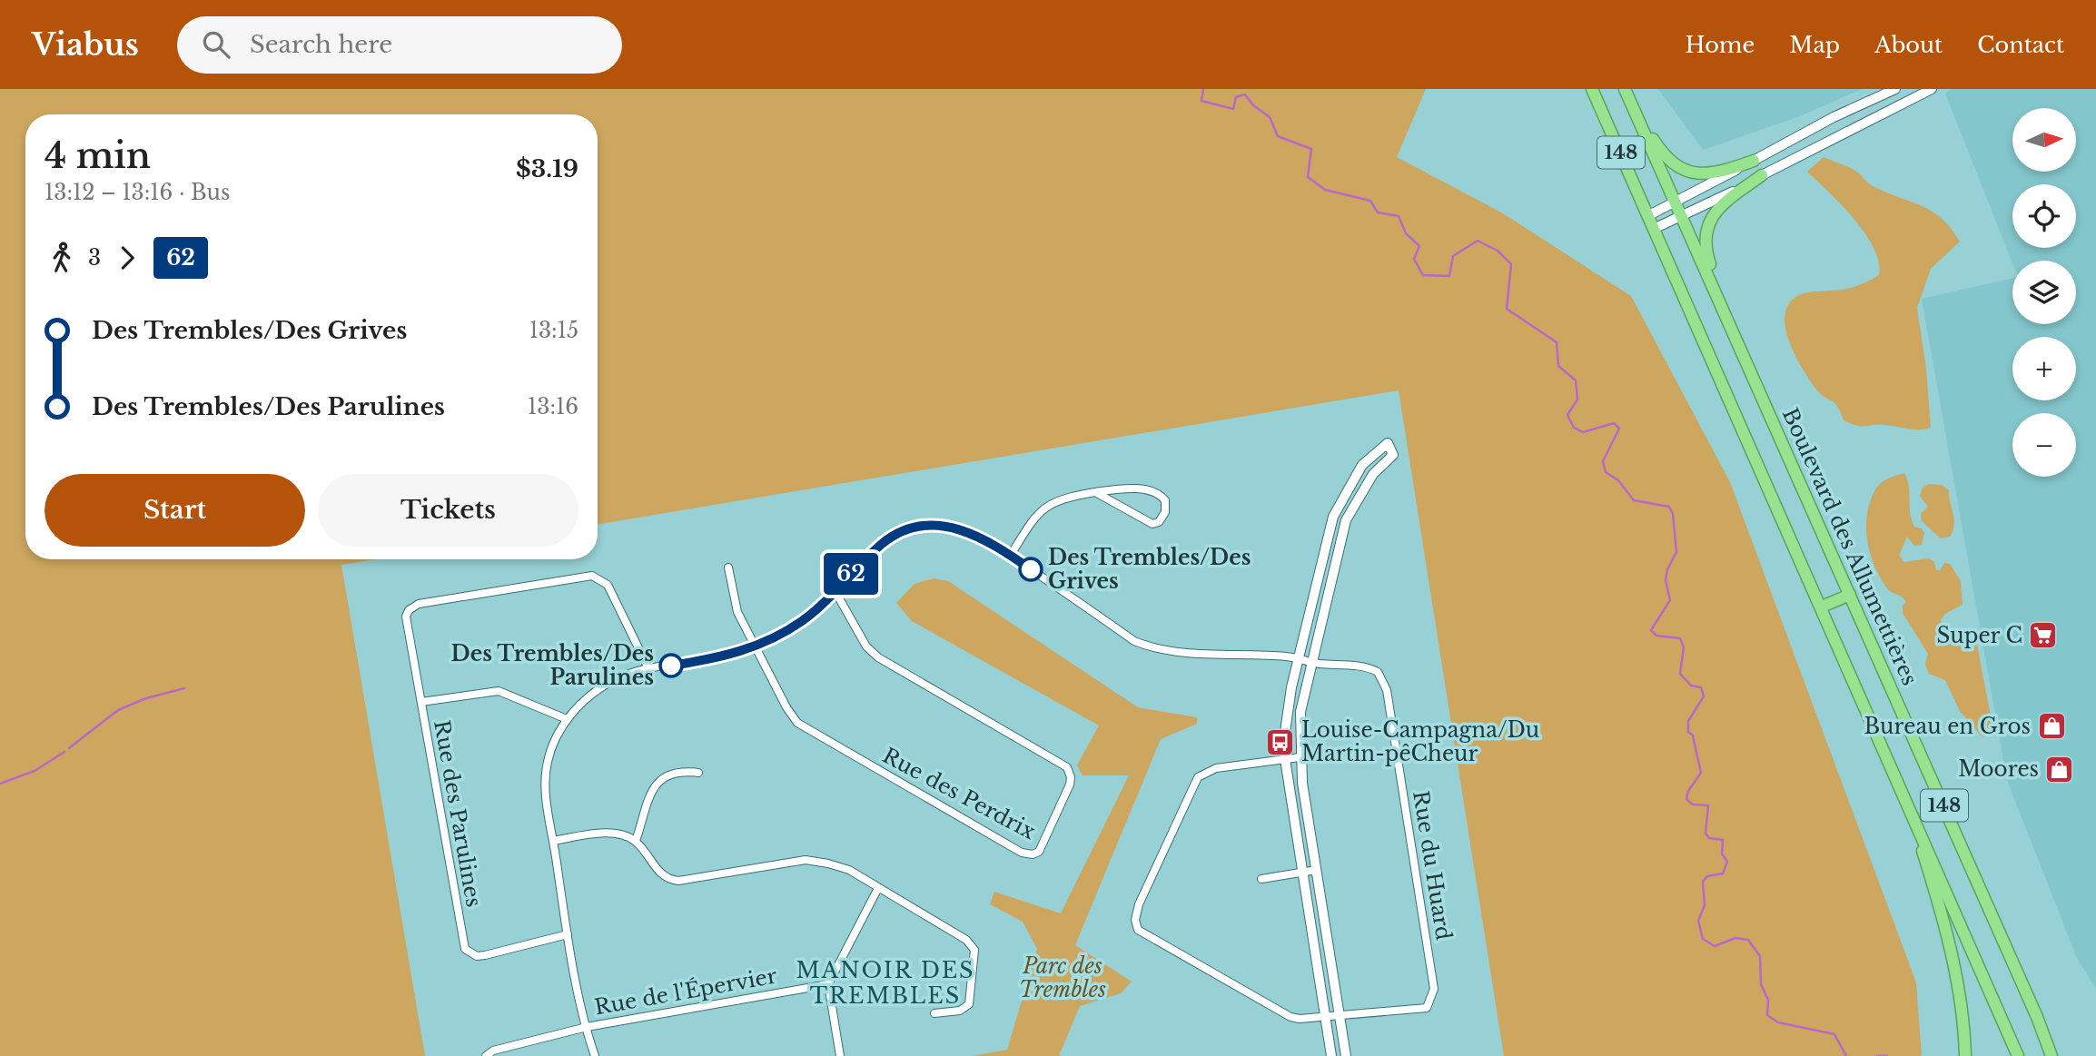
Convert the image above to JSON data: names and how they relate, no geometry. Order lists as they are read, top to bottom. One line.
{"streets":{"highway":["148","Boulevard des Allumettières"],"street":["Rue des Perdrix","Rue des Parulines","Rue du Huard","Rue de l'Épervier"]},"districts":["MANOIR DES TREMBLES"],"parks":["Parc des Trembles"],"places":{"other":["Des Trembles/Des Grives","Des Trembles/Des Parulines"],"supermarket":["Super C"],"shop":["Bureau en Gros","Moores"],"bus stop":["Louise-Campagna/Du Martin-pêCheur"]},"lines":["bus line 62"],"north":"right","page":{"header":"Viabus","search":"Search here","nav":["Home","Map","About","Contact"],"on_map":"62","map_buttons":["+","−"],"heading":["4 min","13:12 – 13:16 · Bus","$3.19"],"legs":["3","62"],"list":[{"name":"Des Trembles/Des Grives","value":"13:15"},{"name":"Des Trembles/Des Parulines","value":"13:16"}],"buttons":["Start","Tickets"]}}
